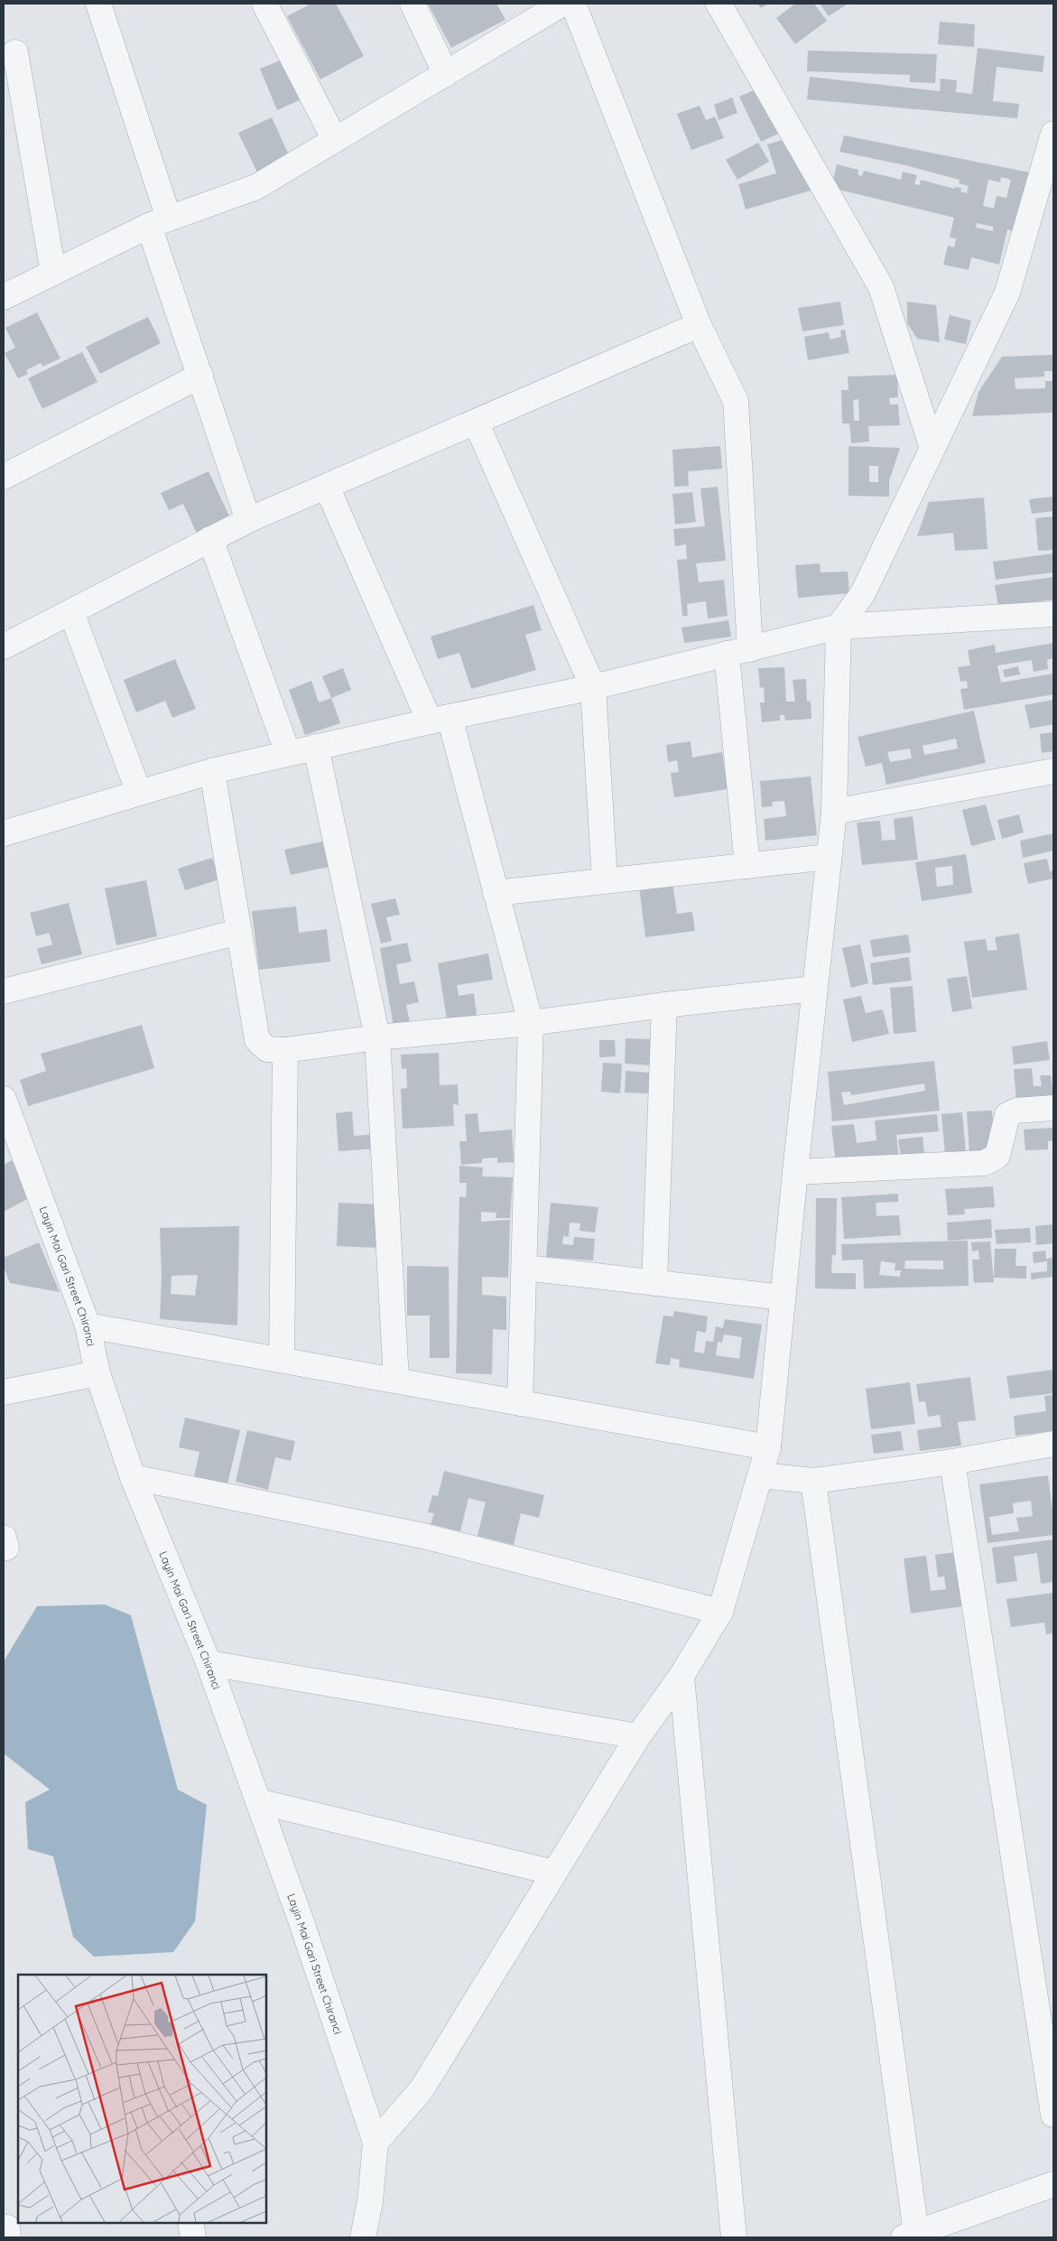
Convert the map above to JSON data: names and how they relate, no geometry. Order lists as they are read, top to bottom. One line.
{"streets":{"street":["Layin Mai Gari Street Chiranci"]}}
